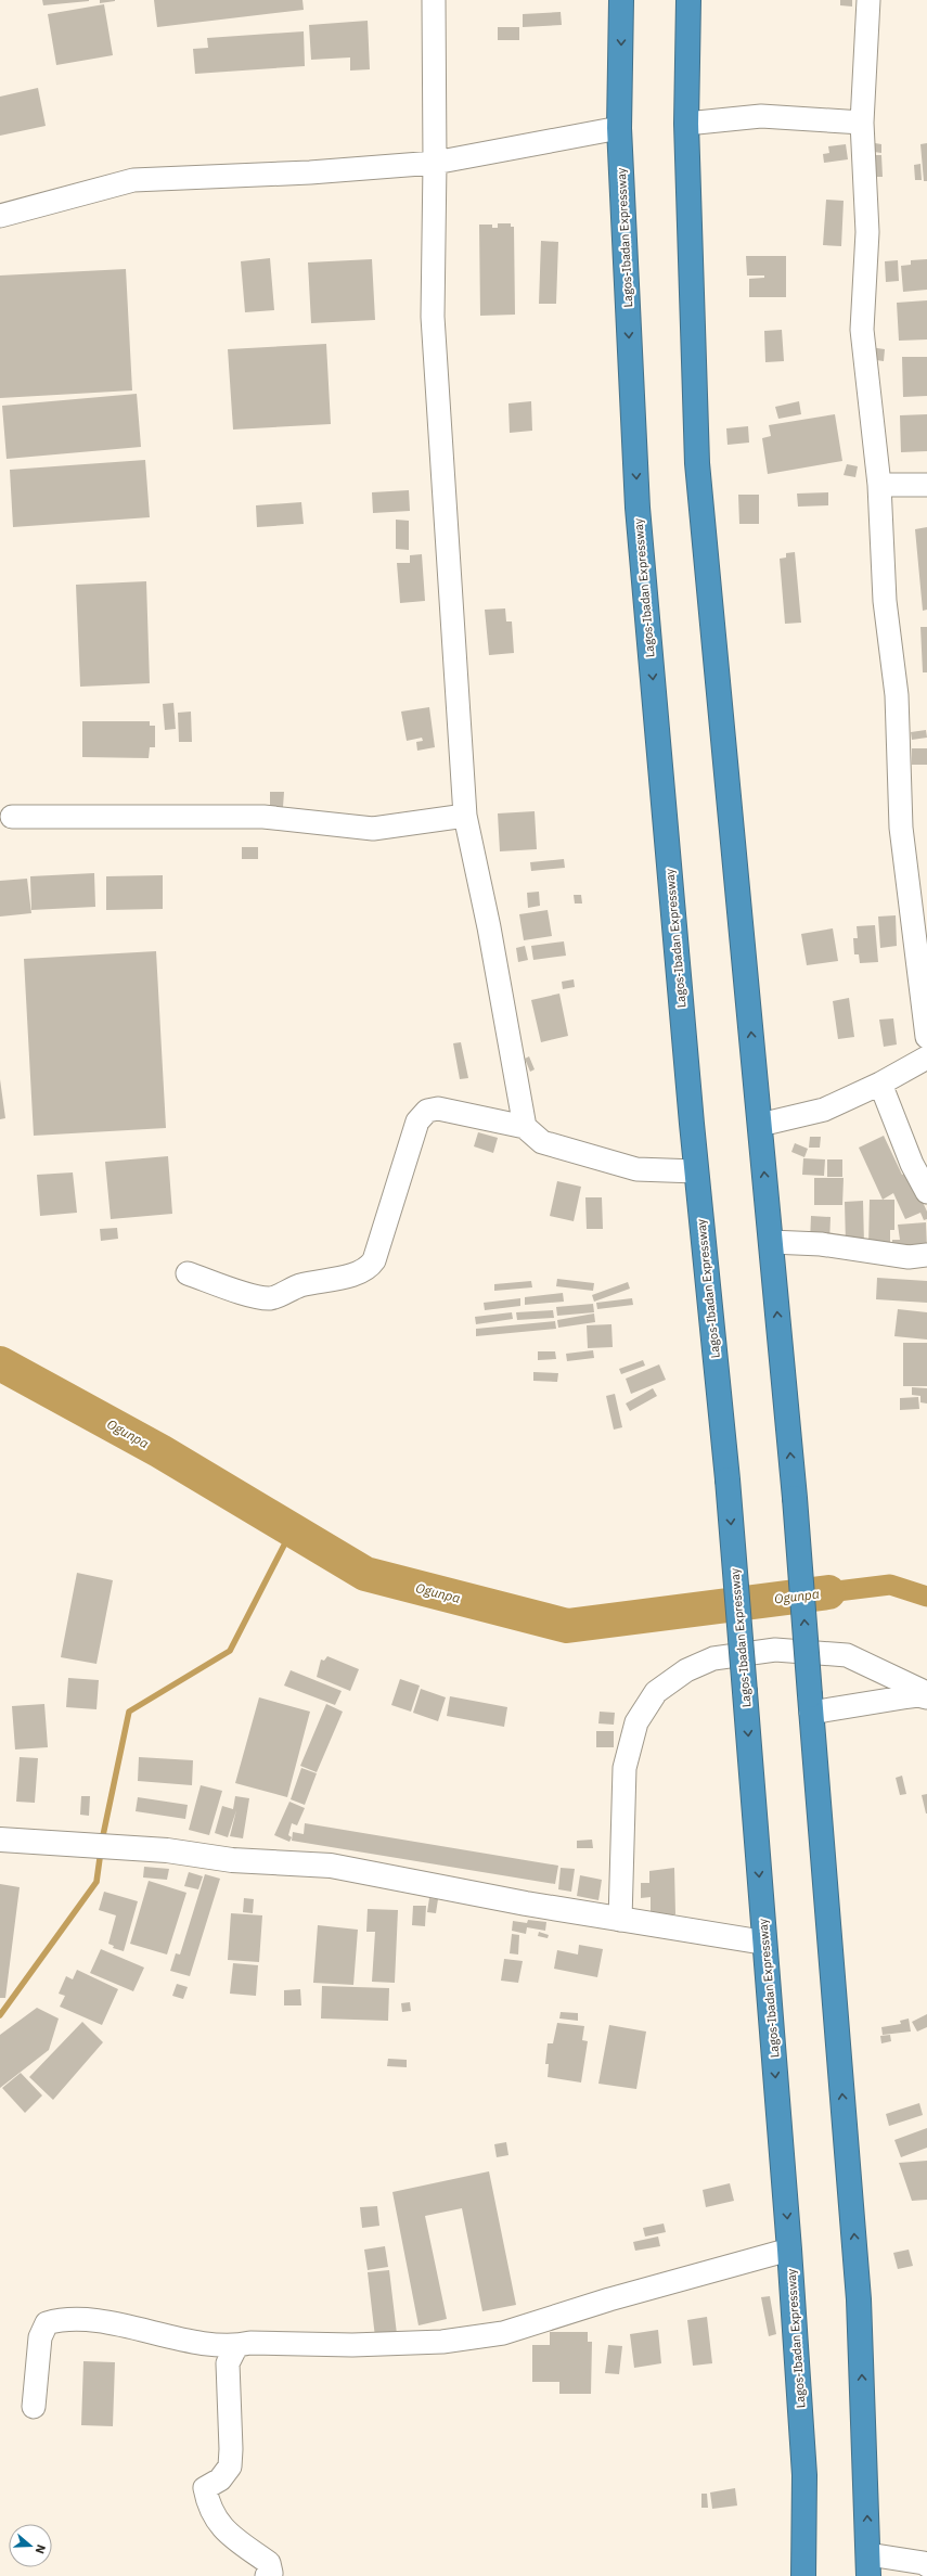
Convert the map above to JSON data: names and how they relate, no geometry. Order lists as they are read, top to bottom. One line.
{"streets":{"highway":["Lagos-Ibadan Expressway"]},"water":["Ogunpa"],"north":"right"}
